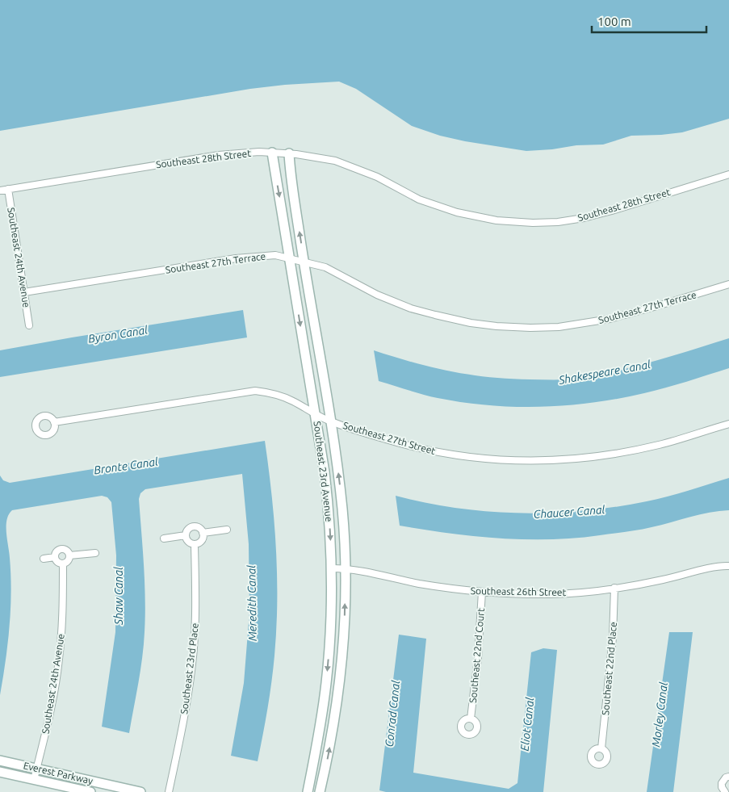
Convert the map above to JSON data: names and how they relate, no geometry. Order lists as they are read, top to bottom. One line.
{"streets":{"street":["Southeast 28th Street","Southeast 24th Avenue","Southeast 27th Terrace","Southeast 27th Street","Southeast 23rd Avenue","Southeast 26th Street","Southeast 22nd Court","Southeast 23rd Place","Southeast 22nd Place","Everest Parkway"]},"crossings":[["Southeast 28th Street","Southeast 24th Avenue"],["Southeast 28th Street","Southeast 23rd Avenue"],["Southeast 24th Avenue","Southeast 27th Terrace"],["Southeast 24th Avenue","Everest Parkway"],["Southeast 27th Terrace","Southeast 23rd Avenue"],["Southeast 27th Street","Southeast 23rd Avenue"],["Southeast 23rd Avenue","Southeast 26th Street"],["Southeast 26th Street","Southeast 22nd Court"],["Southeast 26th Street","Southeast 22nd Place"]],"water":["Byron Canal","Shakespeare Canal","Bronte Canal","Chaucer Canal","Shaw Canal","Meredith Canal","Conrad Canal","Morley Canal","Eliot Canal"],"scale_bar":"100 m"}
